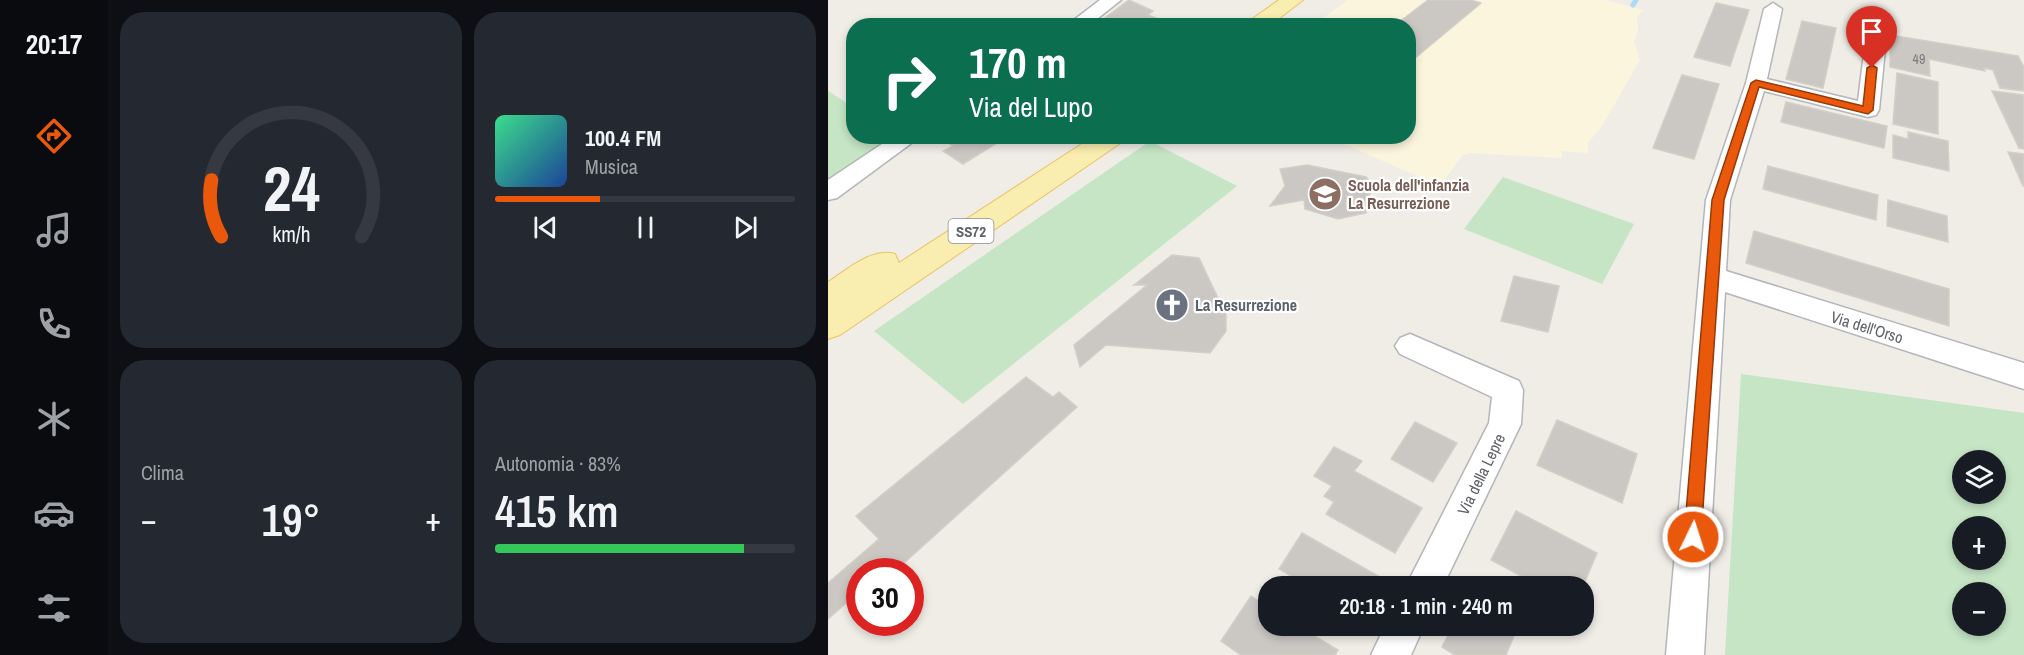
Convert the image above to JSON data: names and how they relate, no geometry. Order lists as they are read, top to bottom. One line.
{"streets":{"main road":["SS72"],"street":["Via dell'Orso","Via della Lepre"]},"places":{"school or university":["Scuola dell'infanzia La Resurrezione"],"church":["La Resurrezione"]},"house_numbers":["49"],"page":{"tabs":"20:17","turn":["170 m","Via del Lupo"],"song":["100.4 FM","Musica"],"tile":["Clima",["Autonomia · 83%","415 km"]],"map_buttons":["+","−"],"heat":["−","19°","+"],"limit":"30","trip":"20:18 · 1 min · 240 m","gauge":["24","km/h"]}}
